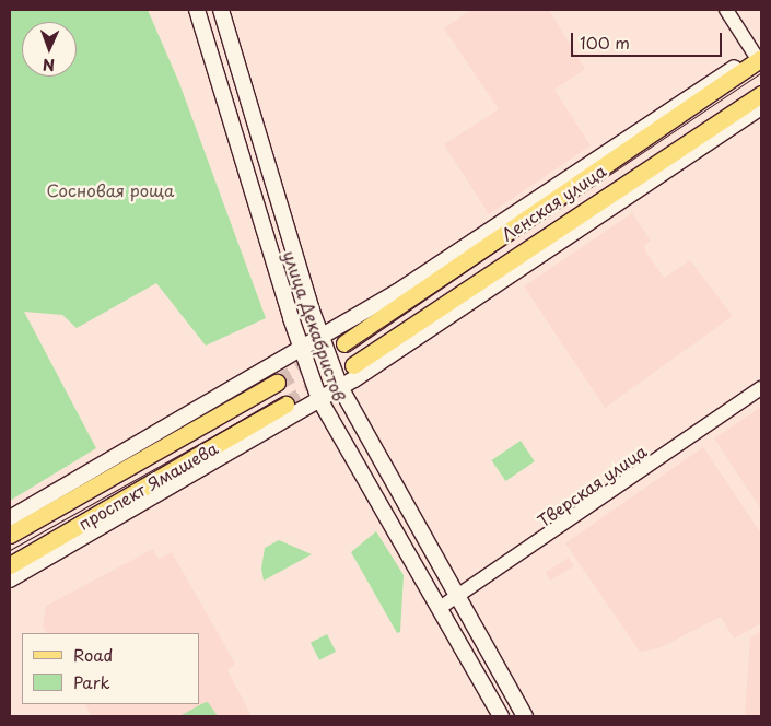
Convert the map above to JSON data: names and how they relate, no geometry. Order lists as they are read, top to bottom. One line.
{"streets":{"main road":["Ленская улица","улица Декабристов","проспект Ямашева"],"street":["Тверская улица"]},"crossings":[["улица Декабристов","Тверская улица"]],"parks":["Сосновая роща"],"legend":["Road","Park"],"scale_bar":"100 m","north":"bottom"}
